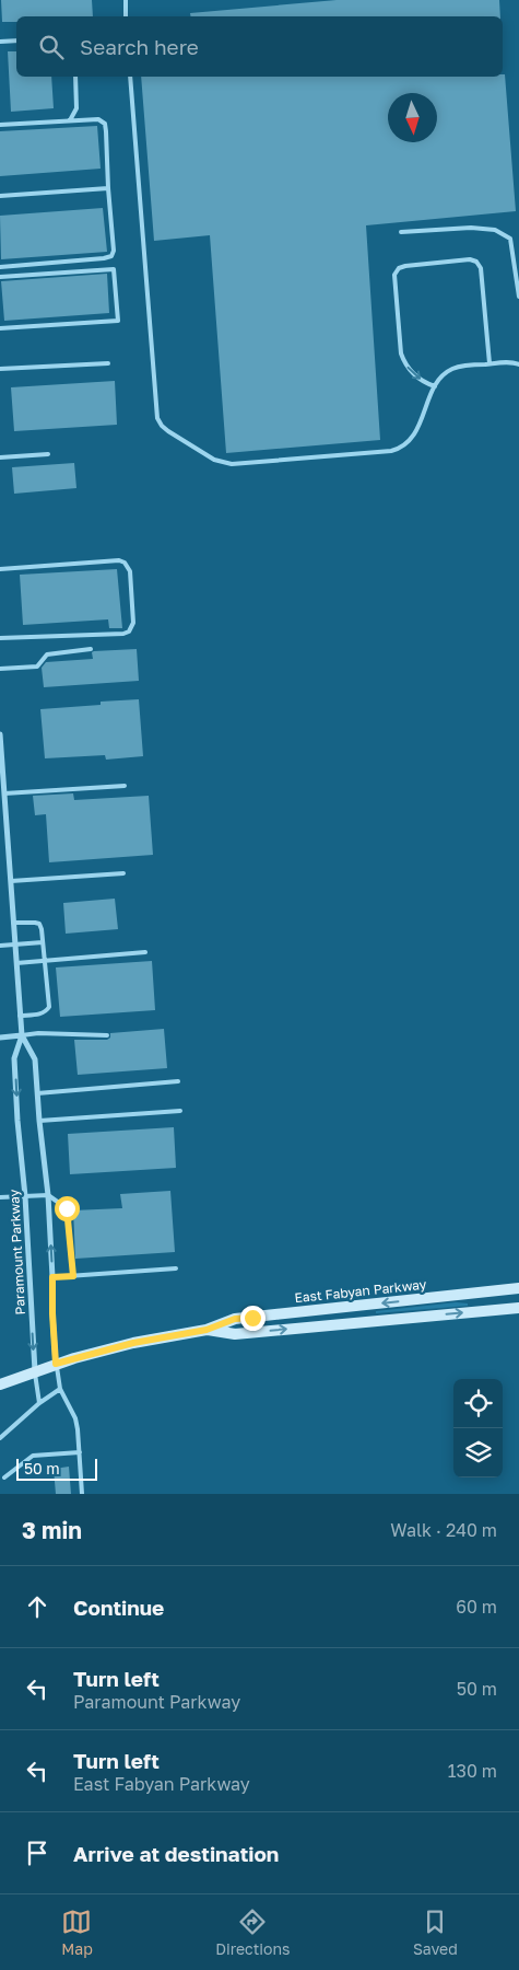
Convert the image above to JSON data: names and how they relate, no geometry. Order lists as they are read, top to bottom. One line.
{"streets":{"main road":["East Fabyan Parkway"],"street":["Paramount Parkway"]},"crossings":[["Paramount Parkway","East Fabyan Parkway"]],"scale_bar":"50 m","north":"bottom","page":{"search":"Search here","scale":"50 m","heading":["3 min","Walk · 240 m"],"list":[["Continue","60 m"],["Turn left","Paramount Parkway","50 m"],["Turn left","East Fabyan Parkway","130 m"],"Arrive at destination"],"nav":["Map","Directions","Saved"]}}
